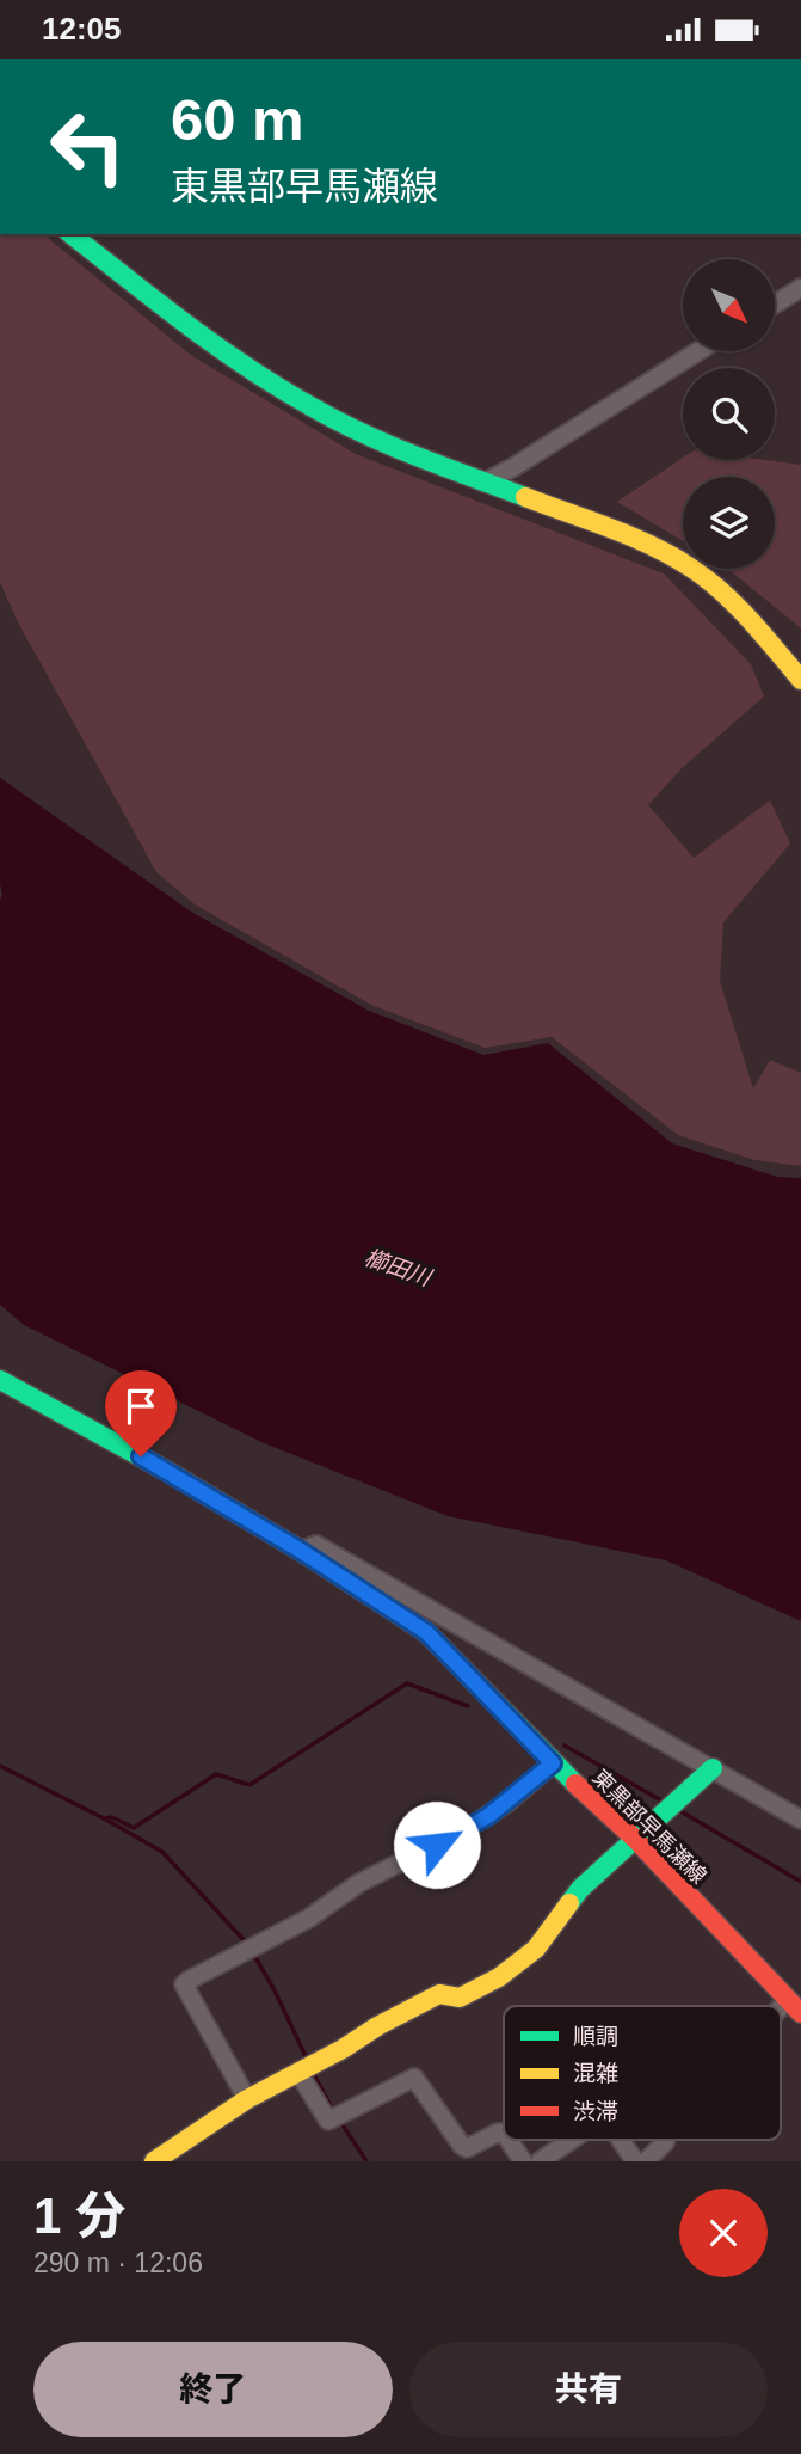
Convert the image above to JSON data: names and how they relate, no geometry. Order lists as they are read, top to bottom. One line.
{"streets":{"street":["東黒部早馬瀬線"]},"water":["櫛田川"],"legend":["順調","混雑","渋滞"],"north":"bottom right","page":{"status":"12:05","turn":["60 m","東黒部早馬瀬線"],"heading":["1 分","290 m · 12:06"],"buttons":["終了","共有"]}}
